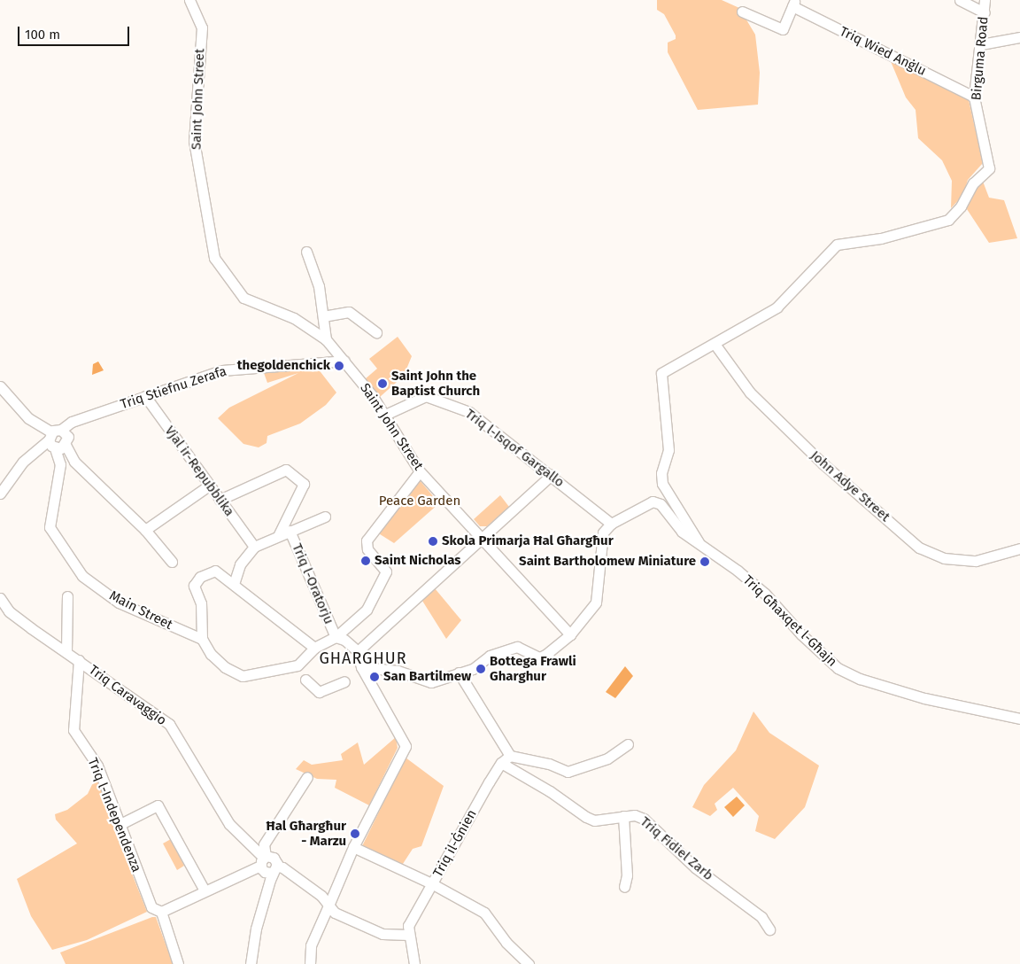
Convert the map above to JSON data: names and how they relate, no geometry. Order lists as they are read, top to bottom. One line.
{"streets":{"street":["Triq Wied Anġlu","Birguma Road","Saint John Street","Triq Stiefnu Zerafa","Triq l-Isqof Gargallo","Vjal ir-Repubblika","John Adye Street","Triq l-Oratorju","Main Street","Triq Għaxqet l-Għajn","Triq Caravaggio","Triq l-Independenza","Triq il-Ġnien","Triq Fidiel Zarb"]},"crossings":[["Triq Wied Anġlu","Birguma Road"],["Birguma Road","John Adye Street"],["Saint John Street","Triq Stiefnu Zerafa"],["Saint John Street","Triq l-Isqof Gargallo"],["Triq Stiefnu Zerafa","Vjal ir-Repubblika"],["Triq l-Isqof Gargallo","Triq Għaxqet l-Għajn"],["Triq Caravaggio","Triq l-Independenza"],["Triq il-Ġnien","Triq Fidiel Zarb"]],"districts":["GHARGHUR"],"parks":["Peace Garden"],"places":["thegoldenchick","Saint John the Baptist Church","Skola Primarja Ħal Għargħur","Saint Nicholas","Saint Bartholomew Miniature","Bottega Frawli Gharghur","San Bartilmew","Ħal Għargħur - Marzu"],"scale_bar":"100 m"}
